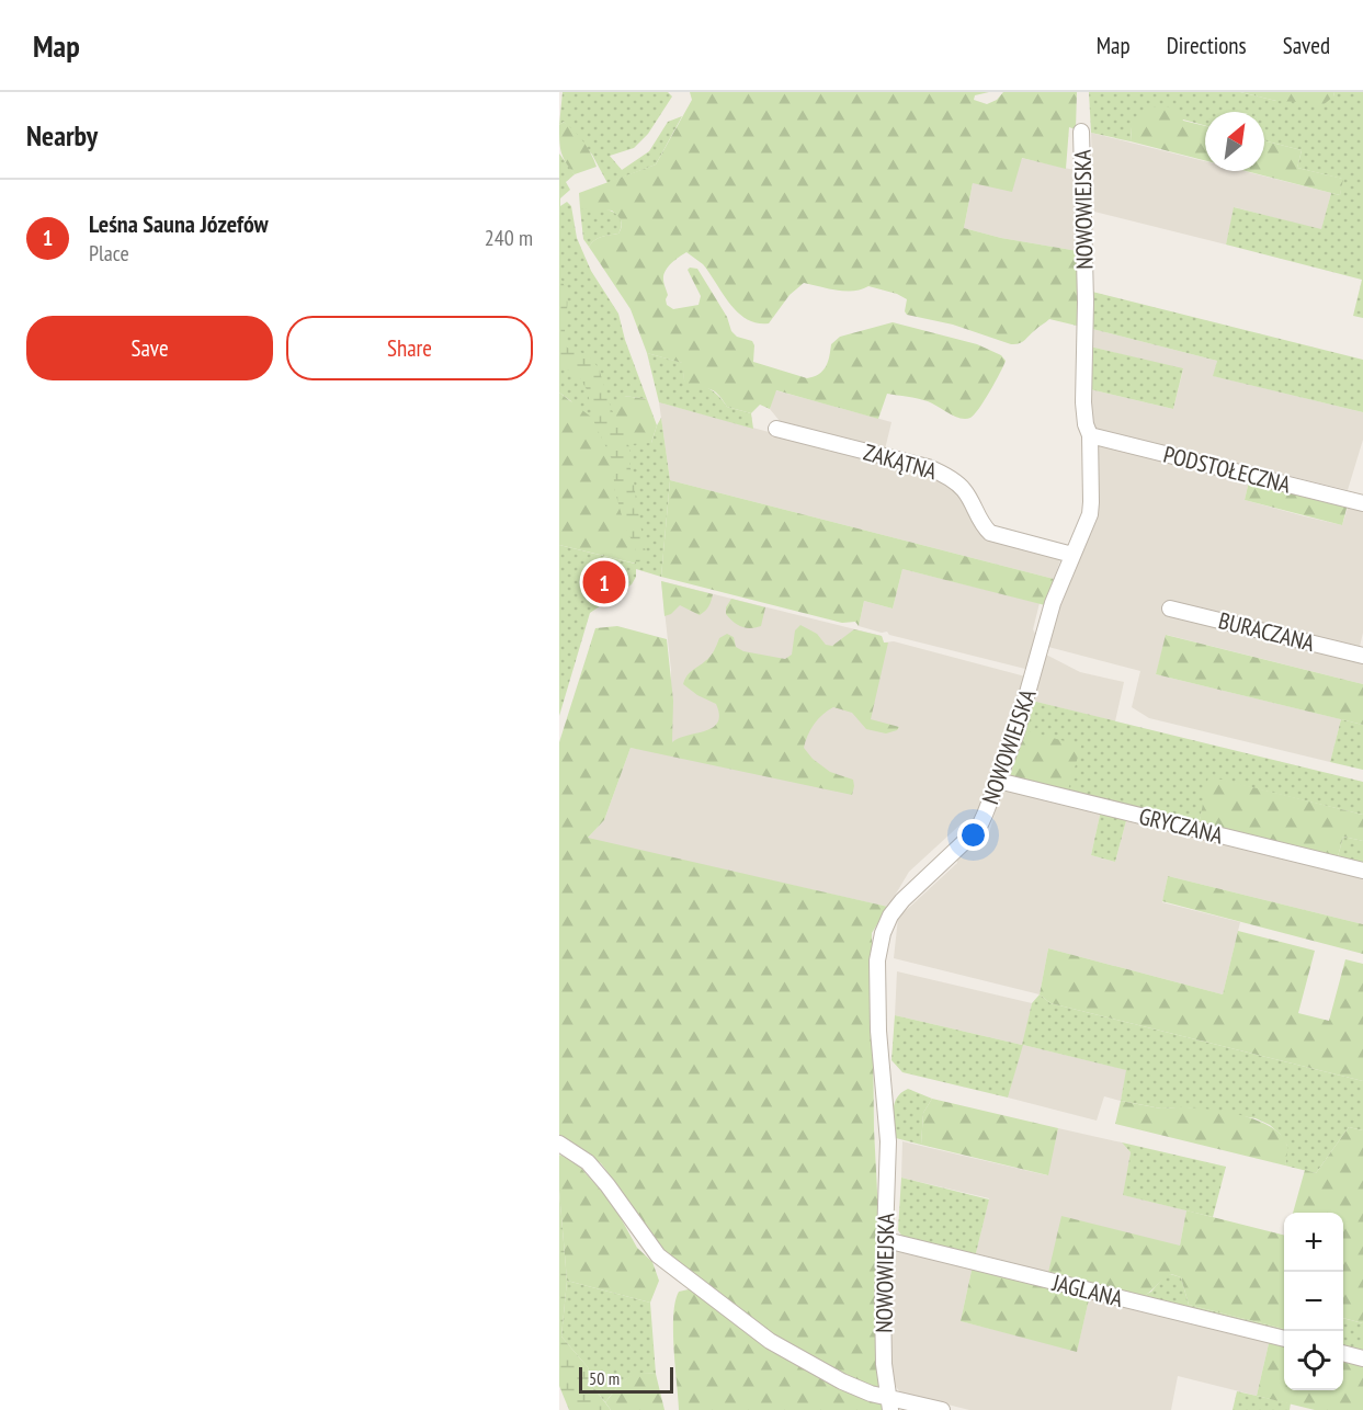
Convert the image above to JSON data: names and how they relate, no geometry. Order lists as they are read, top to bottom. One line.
{"streets":{"street":["NOWOWIEJSKA","ZAKĄTNA","PODSTOŁECZNA","BURACZANA","GRYCZANA","JAGLANA"]},"crossings":[["NOWOWIEJSKA","ZAKĄTNA"],["NOWOWIEJSKA","PODSTOŁECZNA"],["NOWOWIEJSKA","GRYCZANA"],["NOWOWIEJSKA","JAGLANA"]],"scale_bar":"50 m","north":"top right","page":{"header":"Map","nav":["Map","Directions","Saved"],"heading":"Nearby","list":[{"mark":"1","name":"Leśna Sauna Józefów","note":"Place","value":"240 m"}],"buttons":["Save","Share"],"pins":"1","map_buttons":["+","−"],"scale":"50 m"}}
